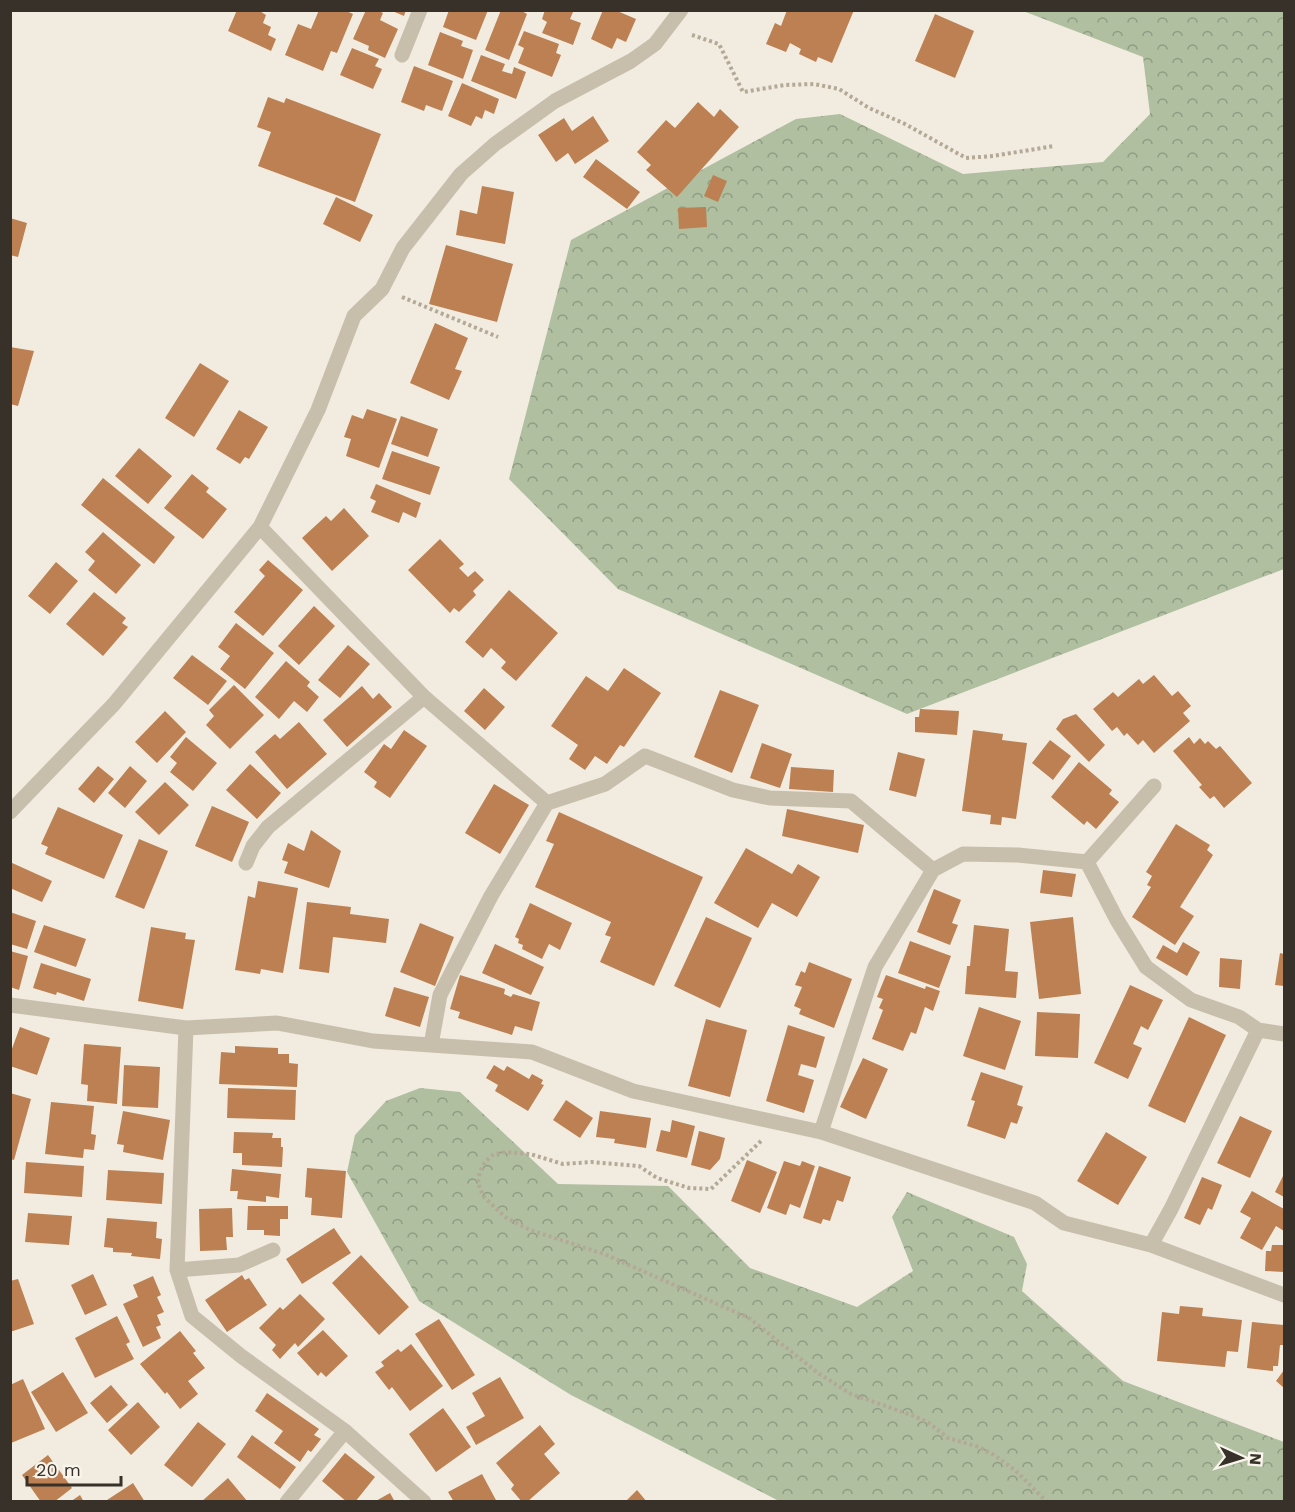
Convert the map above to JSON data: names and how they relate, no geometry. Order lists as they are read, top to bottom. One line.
{"scale_bar":"20 m","north":"right"}
